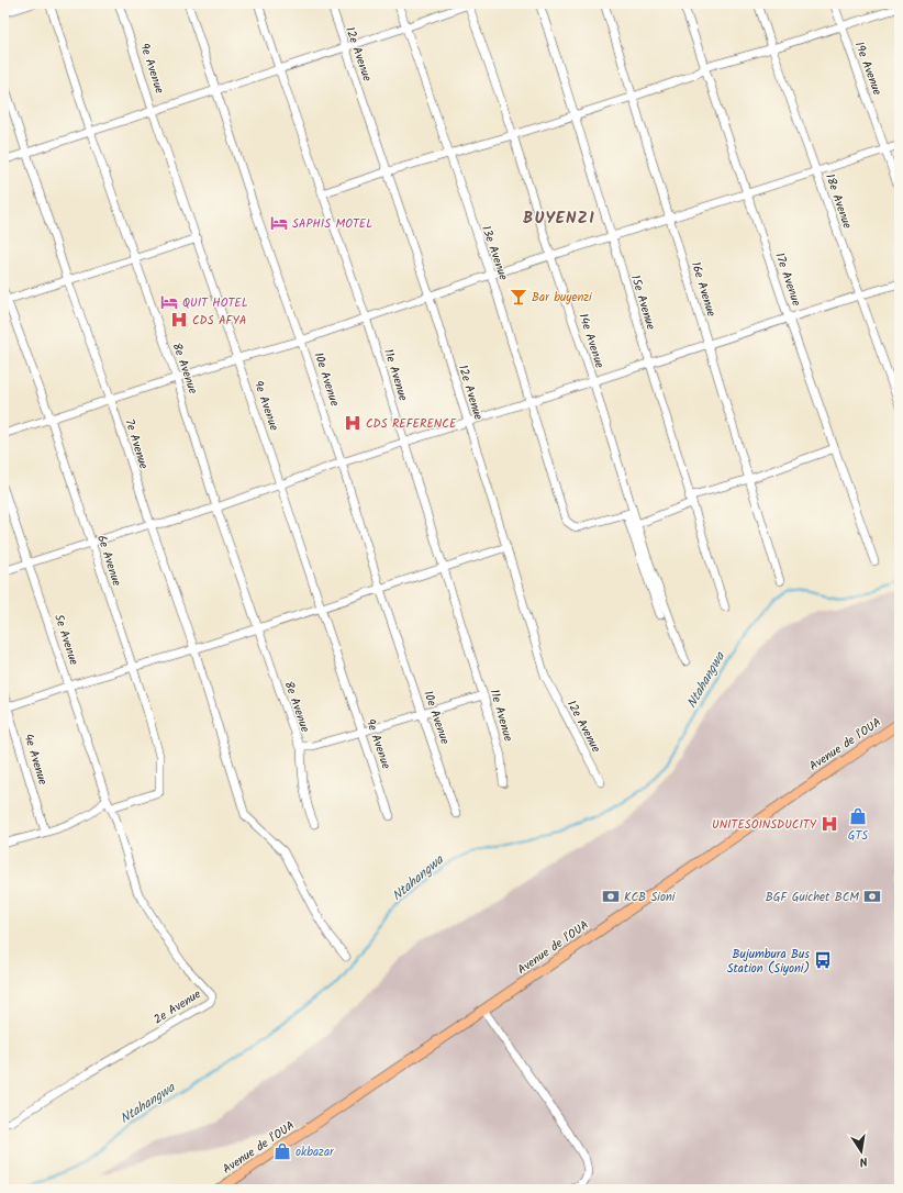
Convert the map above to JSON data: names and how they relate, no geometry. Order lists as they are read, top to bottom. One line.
{"streets":{"main road":["Avenue de l'OUA"],"street":["12e Avenue","9e Avenue","19e Avenue","18e Avenue","13e Avenue","17e Avenue","16e Avenue","15e Avenue","14e Avenue","8e Avenue","11e Avenue","10e Avenue","7e Avenue","6e Avenue","5e Avenue","4e Avenue","2e Avenue"]},"crossings":[["13e Avenue","14e Avenue"],["6e Avenue","2e Avenue"],["5e Avenue","2e Avenue"]],"districts":["BUYENZI"],"water":["Ntahangwa"],"places":{"hotel":["SAPHIS MOTEL","QUIT HOTEL"],"bar":["Bar buyenzi"],"hospital":["CDS AFYA","CDS REFERENCE","UNITESOINSDUCITY"],"shop":["GTS","okbazar"],"bank":["KCB Sioni","BGF Guichet BCM"],"bus stop":["Bujumbura Bus Station (Siyoni)"]},"north":"bottom"}
